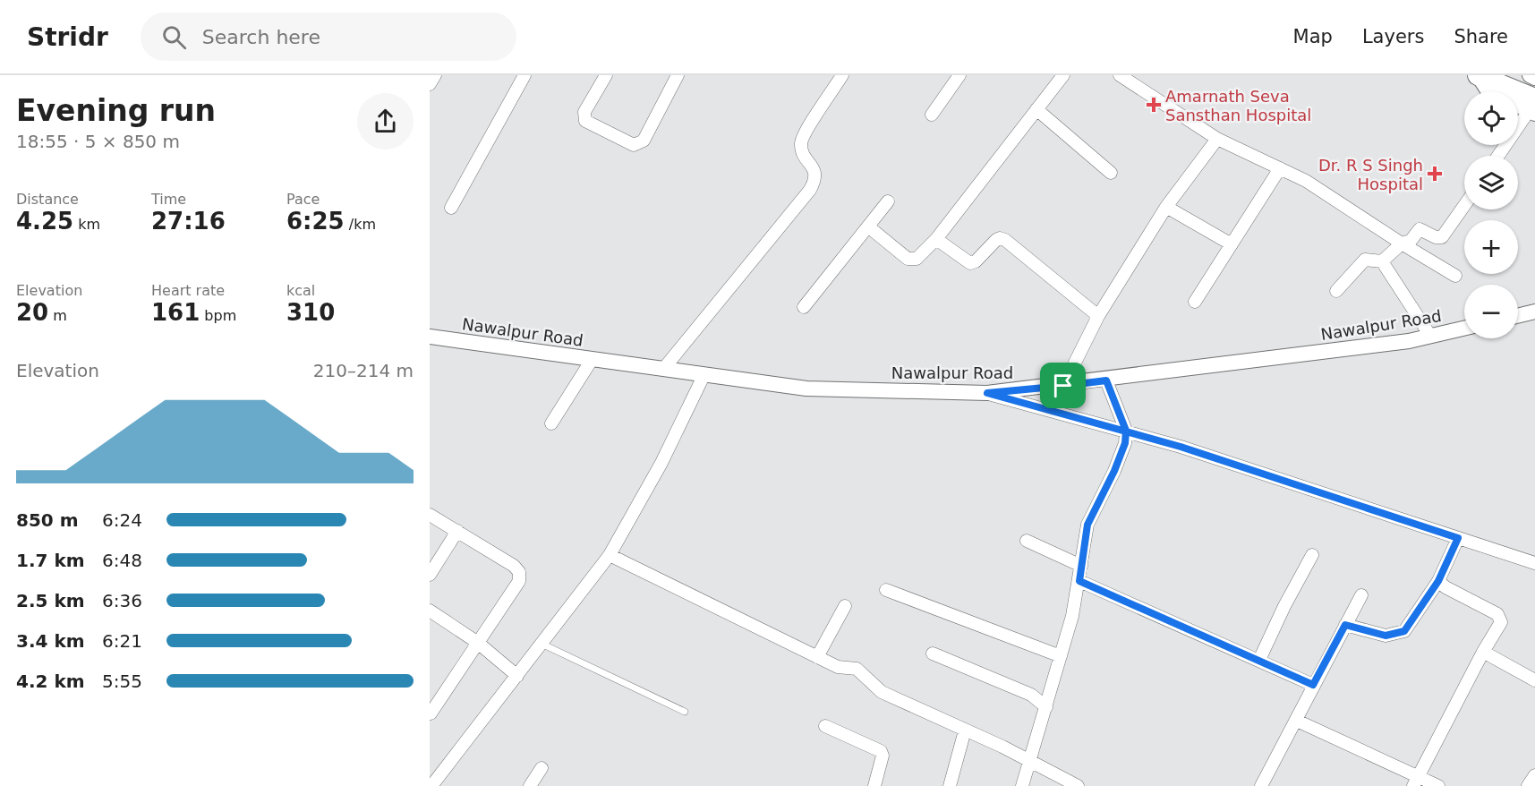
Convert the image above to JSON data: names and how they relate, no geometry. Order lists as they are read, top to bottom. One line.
{"streets":{"street":["Nawalpur Road"]},"places":{"health":["Amarnath Seva Sansthan Hospital","Dr. R S Singh Hospital"]},"page":{"header":"Stridr","search":"Search here","nav":["Map","Layers","Share"],"heading":["Evening run","18:55 · 5 × 850 m"],"map_buttons":["+","−"],"stats":[["Distance","4.25 km"],["Time","27:16"],["Pace","6:25 /km"],["Elevation","20 m"],["Heart rate","161 bpm"],["kcal","310"]],"chart":["Elevation","210–214 m"],"list":[{"name":"850 m","note":"6:24"},{"name":"1.7 km","note":"6:48"},{"name":"2.5 km","note":"6:36"},{"name":"3.4 km","note":"6:21"},{"name":"4.2 km","note":"5:55"}]}}
